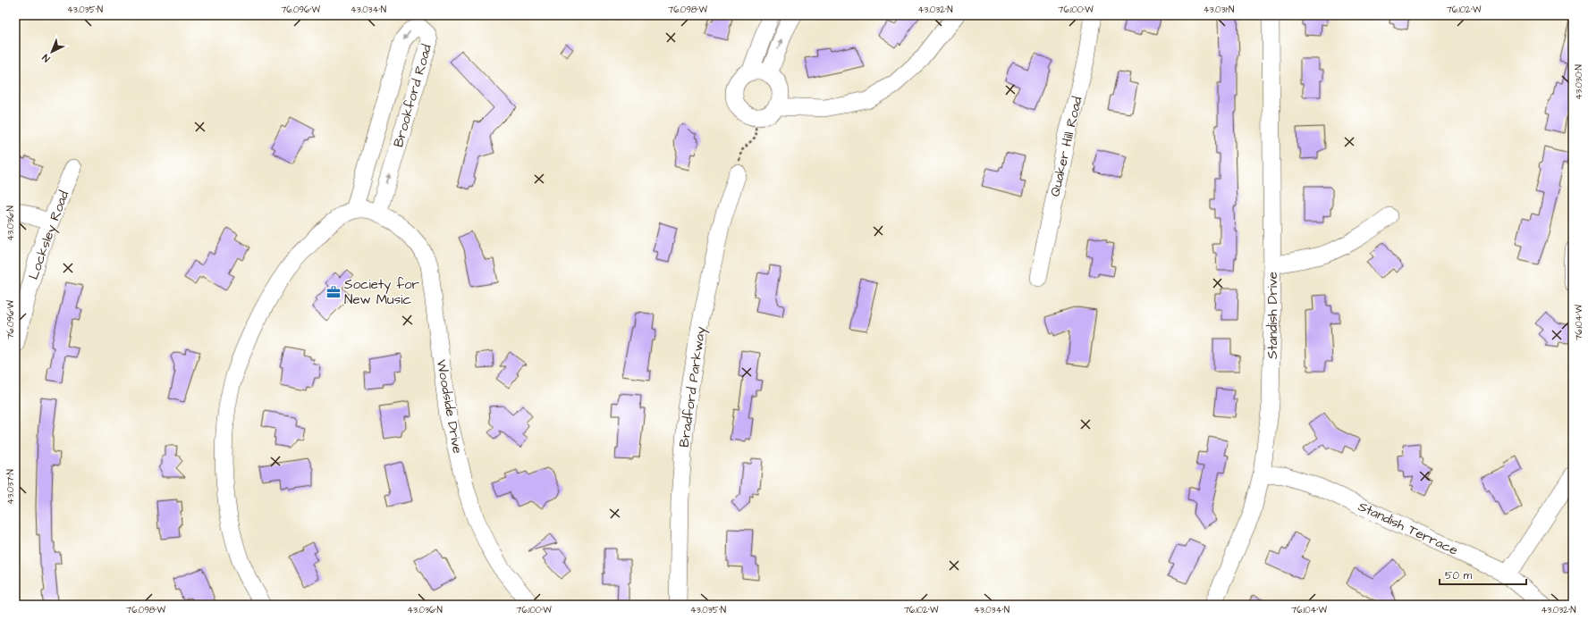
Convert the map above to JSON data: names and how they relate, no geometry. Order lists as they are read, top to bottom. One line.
{"streets":{"street":["Brookford Road","Quaker Hill Road","Locksley Road","Standish Drive","Bradford Parkway","Woodside Drive","Standish Terrace"]},"crossings":[["Brookford Road","Woodside Drive"],["Standish Drive","Standish Terrace"]],"places":{"office":["Society for New Music"]},"scale_bar":"50 m","north":"bottom left","coordinates":["43.035°N","76.096°W","43.034°N","76.098°W","43.032°N","76.100°W","43.031°N","76.102°W","43.030°N","43.036°N","76.104°W","43.037°N"]}
